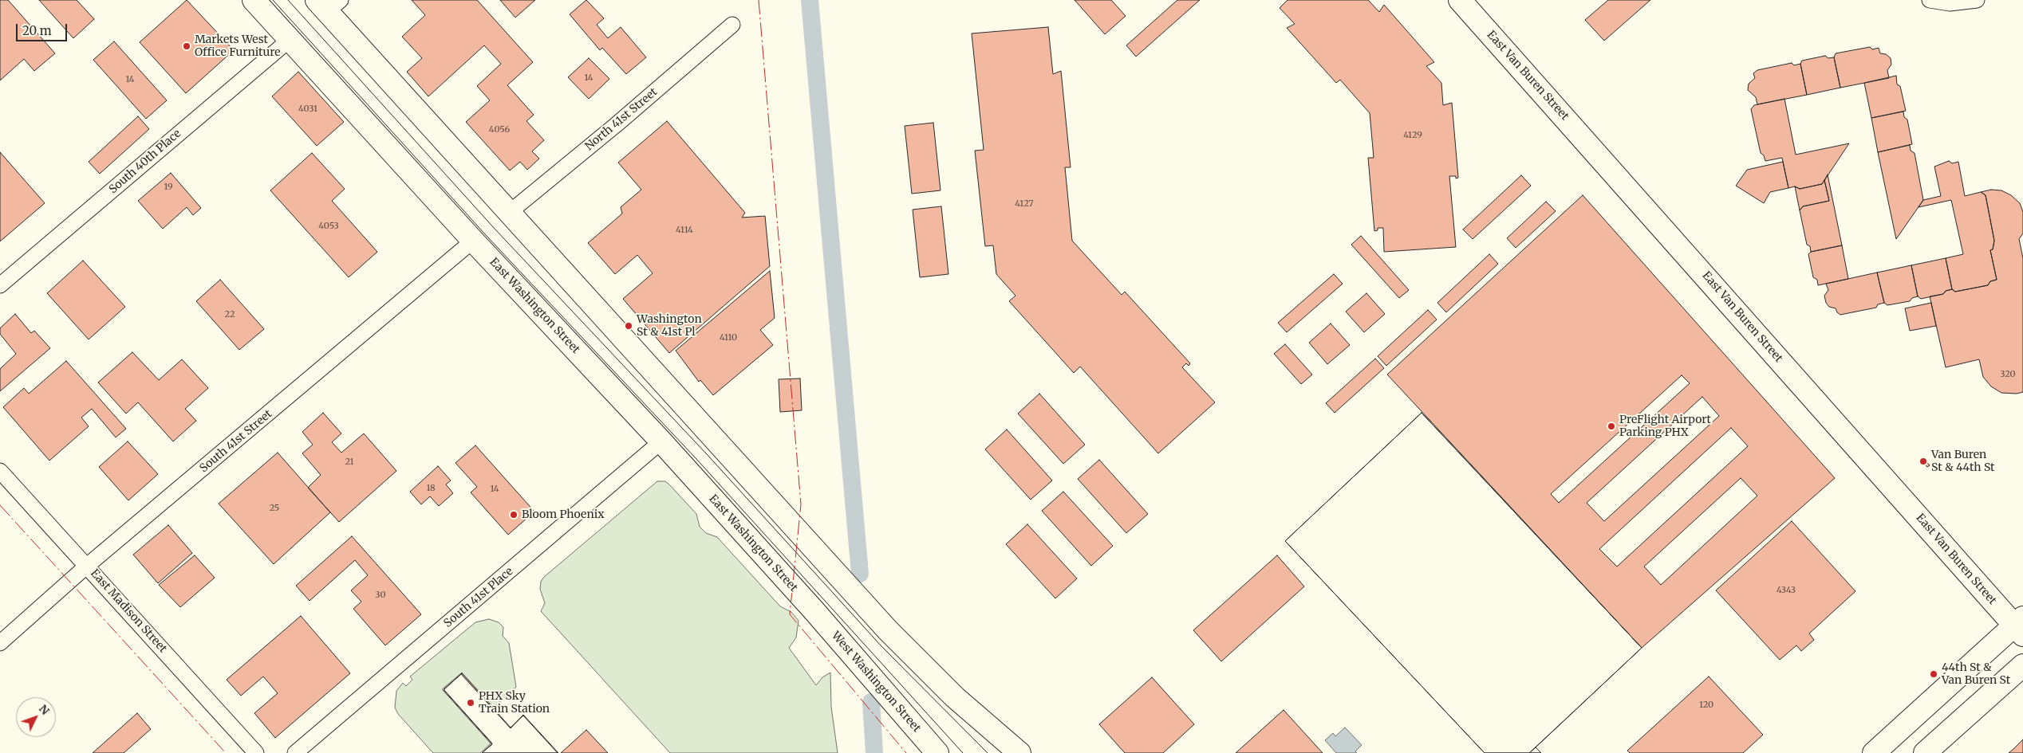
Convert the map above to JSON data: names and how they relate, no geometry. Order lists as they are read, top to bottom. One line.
{"streets":{"main road":["East Van Buren Street","East Washington Street","West Washington Street"],"street":["North 41st Street","South 40th Place","South 41st Street","South 41st Place","East Madison Street"]},"crossings":[["South 40th Place","East Washington Street"],["East Washington Street","South 41st Street"],["East Washington Street","South 41st Place"],["East Washington Street","West Washington Street"],["South 41st Street","East Madison Street"]],"places":["Markets West Office Furniture","Washington St & 41st Pl","PreFlight Airport Parking PHX","Van Buren St & 44th St","Bloom Phoenix","44th St & Van Buren St","PHX Sky Train Station"],"house_numbers":["14","14","4031","4056","4129","19","4127","4053","4114","22","4110","320","21","18","14","25","4343","30","120"],"scale_bar":"20 m","north":"top right"}
